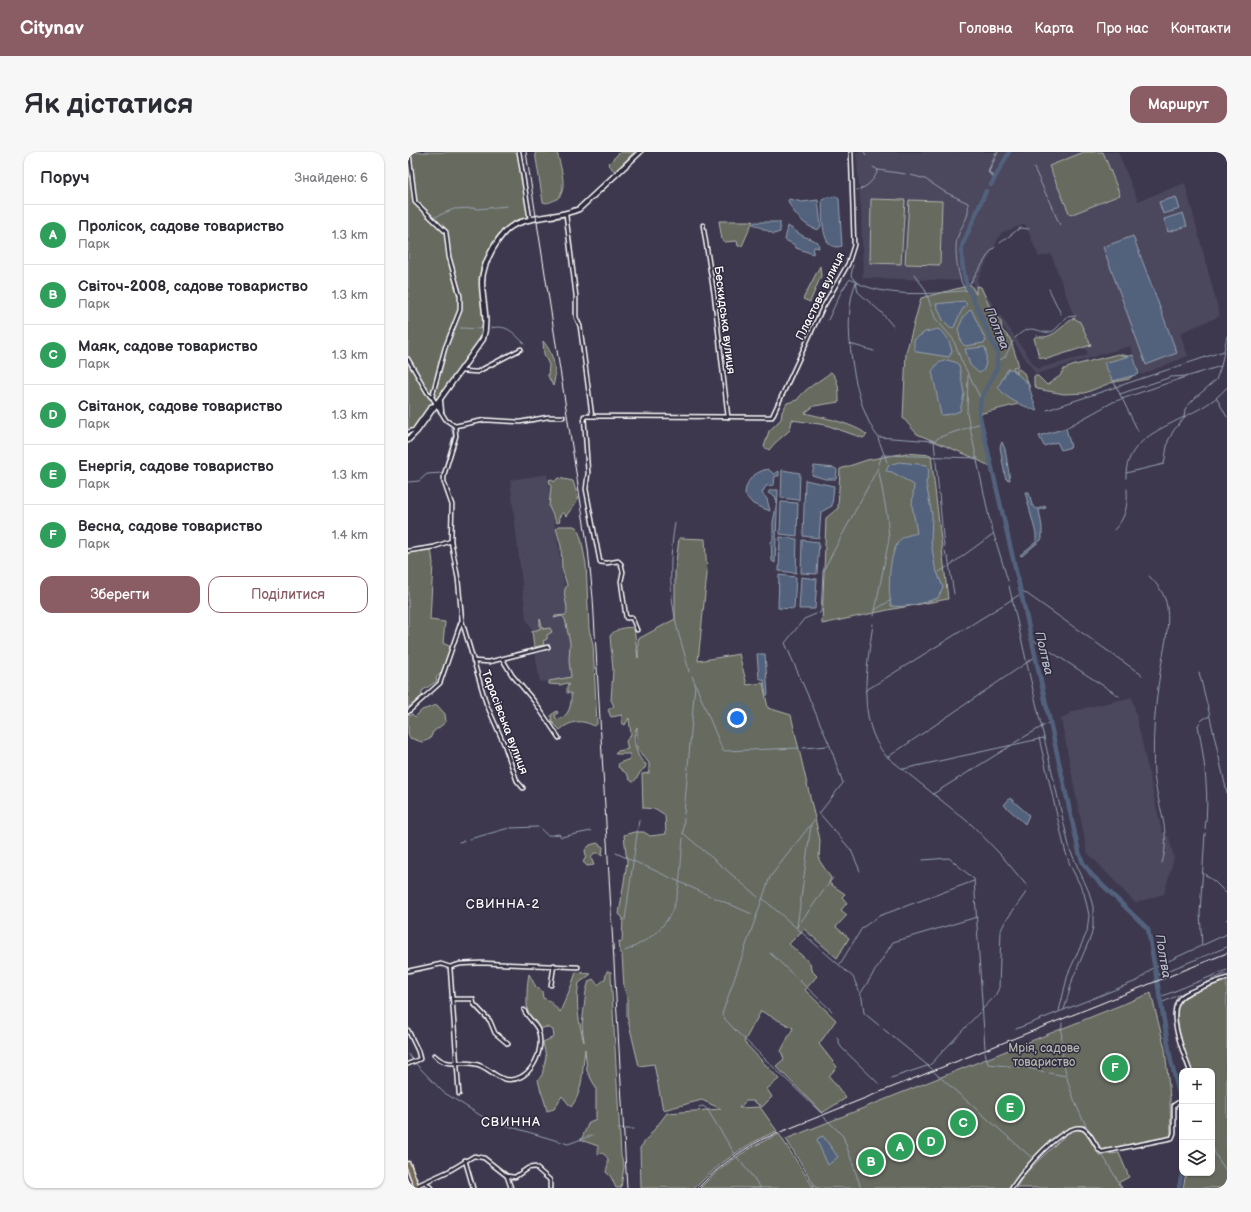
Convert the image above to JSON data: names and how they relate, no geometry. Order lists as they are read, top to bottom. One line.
{"streets":{"street":["Пластова вулиця","Бескидська вулиця","Тарасівська вулиця"]},"crossings":[["Пластова вулиця","Бескидська вулиця"]],"districts":["СВИННА-2","СВИННА"],"water":["Полтва"],"parks":["Мрія, садове товариство"],"page":{"header":"Citynav","nav":["Головна","Карта","Про нас","Контакти"],"buttons":["Маршрут",["Зберегти","Поділитися"]],"title":"Як дістатися","heading":["Поруч","Знайдено: 6"],"list":[{"mark":"A","name":"Пролісок, садове товариство","note":"Парк","value":"1.3 km"},{"mark":"B","name":"Світоч-2008, садове товариство","note":"Парк","value":"1.3 km"},{"mark":"C","name":"Маяк, садове товариство","note":"Парк","value":"1.3 km"},{"mark":"D","name":"Світанок, садове товариство","note":"Парк","value":"1.3 km"},{"mark":"E","name":"Енергія, садове товариство","note":"Парк","value":"1.3 km"},{"mark":"F","name":"Весна, садове товариство","note":"Парк","value":"1.4 km"}],"pins":["F","E","C","D","A","B"],"map_buttons":["+","−"]}}
